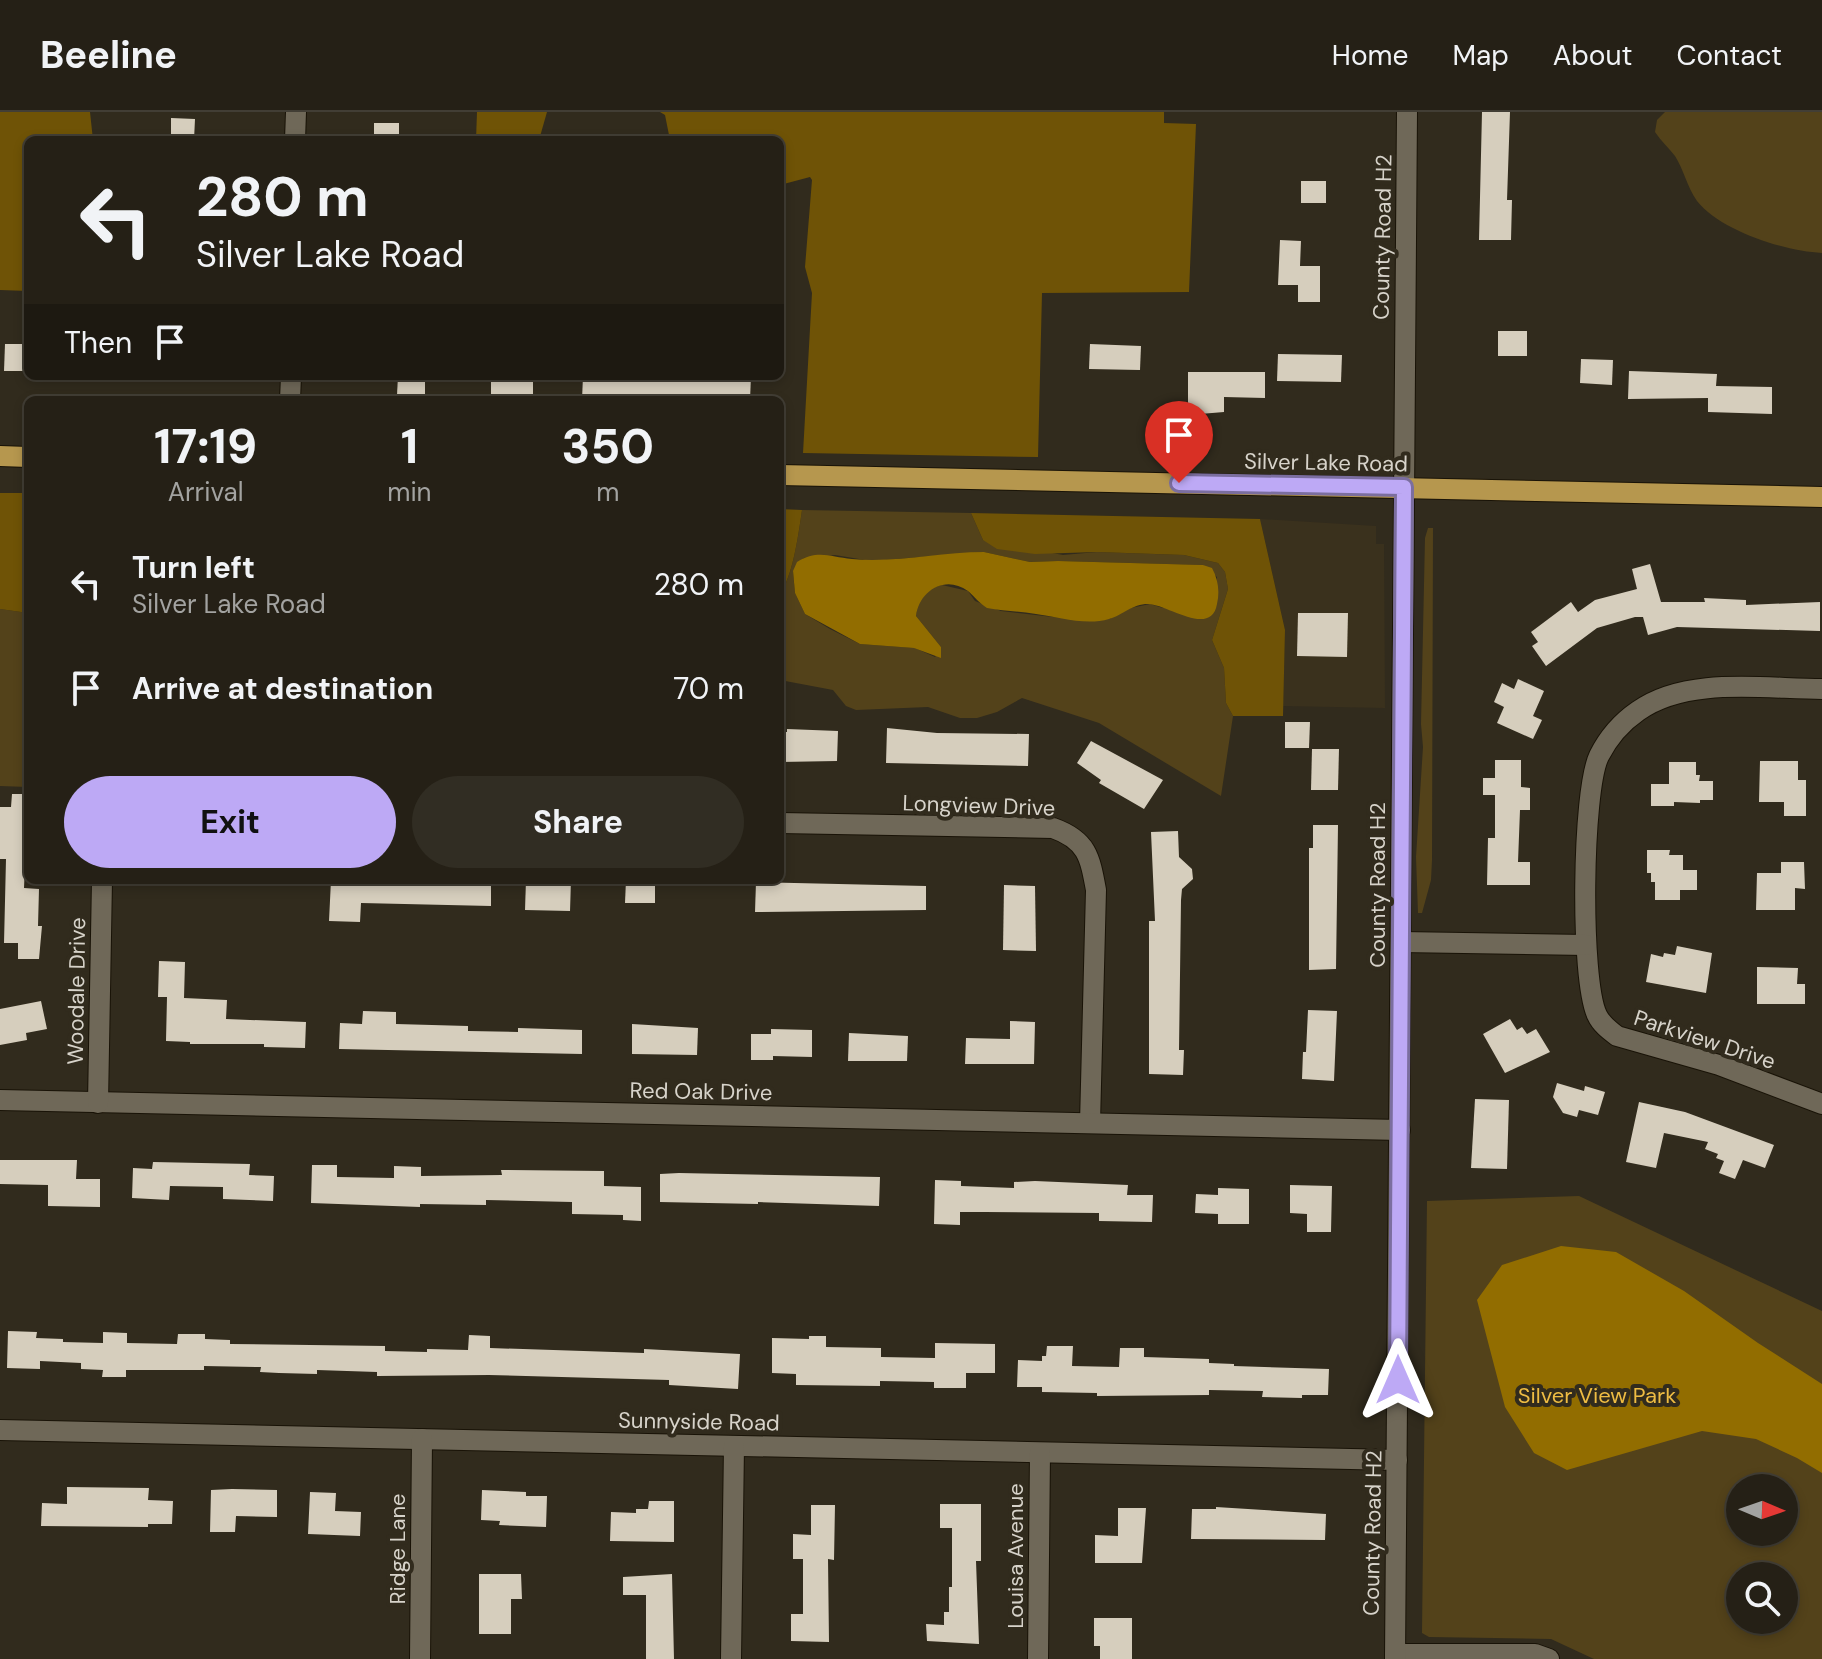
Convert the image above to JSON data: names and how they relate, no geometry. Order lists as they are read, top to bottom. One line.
{"streets":{"main road":["Silver Lake Road"],"street":["County Road H2","Longview Drive","Woodale Drive","Parkview Drive","Red Oak Drive","Sunnyside Road","Ridge Lane","Louisa Avenue"]},"crossings":[["County Road H2","Silver Lake Road"],["County Road H2","Red Oak Drive"],["County Road H2","Sunnyside Road"],["Longview Drive","Red Oak Drive"],["Woodale Drive","Red Oak Drive"],["Sunnyside Road","Ridge Lane"],["Sunnyside Road","Louisa Avenue"]],"parks":["Silver View Park"],"north":"right","page":{"header":"Beeline","nav":["Home","Map","About","Contact"],"turn":["280 m","Silver Lake Road"],"then":"Then","eta":["17:19","Arrival","1","min","350","m"],"list":[{"name":"Turn left","note":"Silver Lake Road","value":"280 m"},{"name":"Arrive at destination","value":"70 m"}],"buttons":["Exit","Share"]}}
